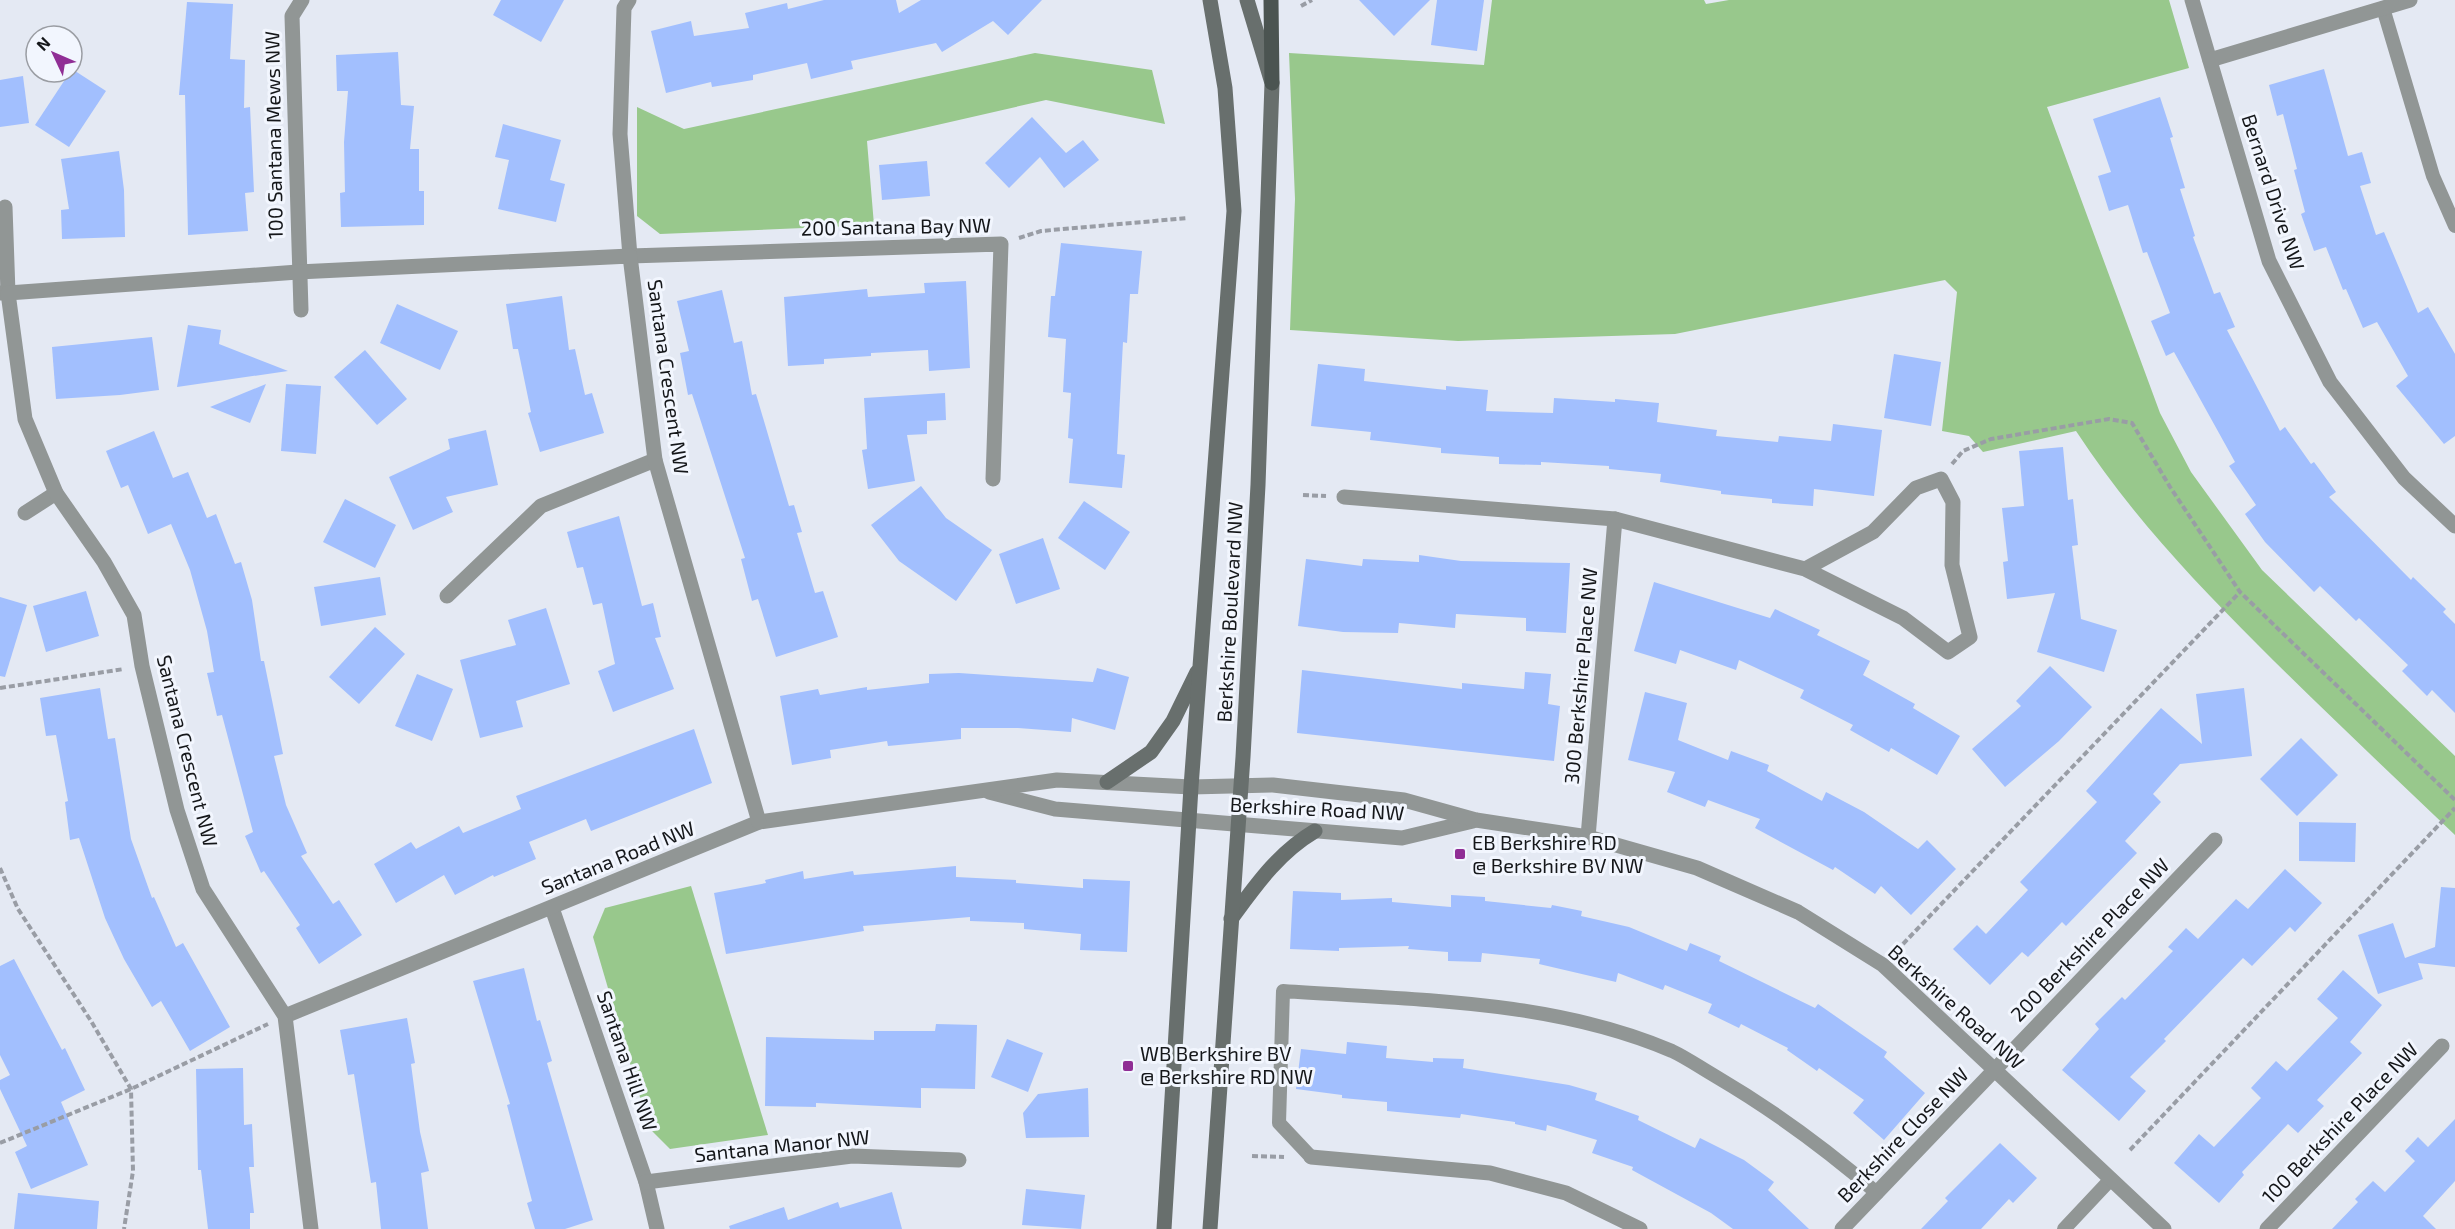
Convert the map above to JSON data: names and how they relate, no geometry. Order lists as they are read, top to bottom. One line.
{"streets":{"main road":["Berkshire Boulevard NW"],"street":["100 Santana Mews NW","Bernard Drive NW","200 Santana Bay NW","Santana Crescent NW","300 Berkshire Place NW","Berkshire Road NW","Santana Road NW","200 Berkshire Place NW","Santana Hill NW","100 Berkshire Place NW","Berkshire Close NW","Santana Manor NW"]},"crossings":[["100 Santana Mews NW","Santana Crescent NW"],["200 Santana Bay NW","Santana Crescent NW"],["Santana Crescent NW","Santana Road NW"],["Berkshire Boulevard NW","Berkshire Road NW"],["Berkshire Boulevard NW","Santana Road NW"],["300 Berkshire Place NW","Berkshire Road NW"],["Berkshire Road NW","Santana Road NW"],["Berkshire Road NW","200 Berkshire Place NW"],["Berkshire Road NW","Berkshire Close NW"],["Santana Road NW","Santana Hill NW"],["200 Berkshire Place NW","Berkshire Close NW"],["Santana Hill NW","Santana Manor NW"]],"places":{"transit":["EB Berkshire RD @ Berkshire BV NW","WB Berkshire BV @ Berkshire RD NW"]},"north":"top left"}
